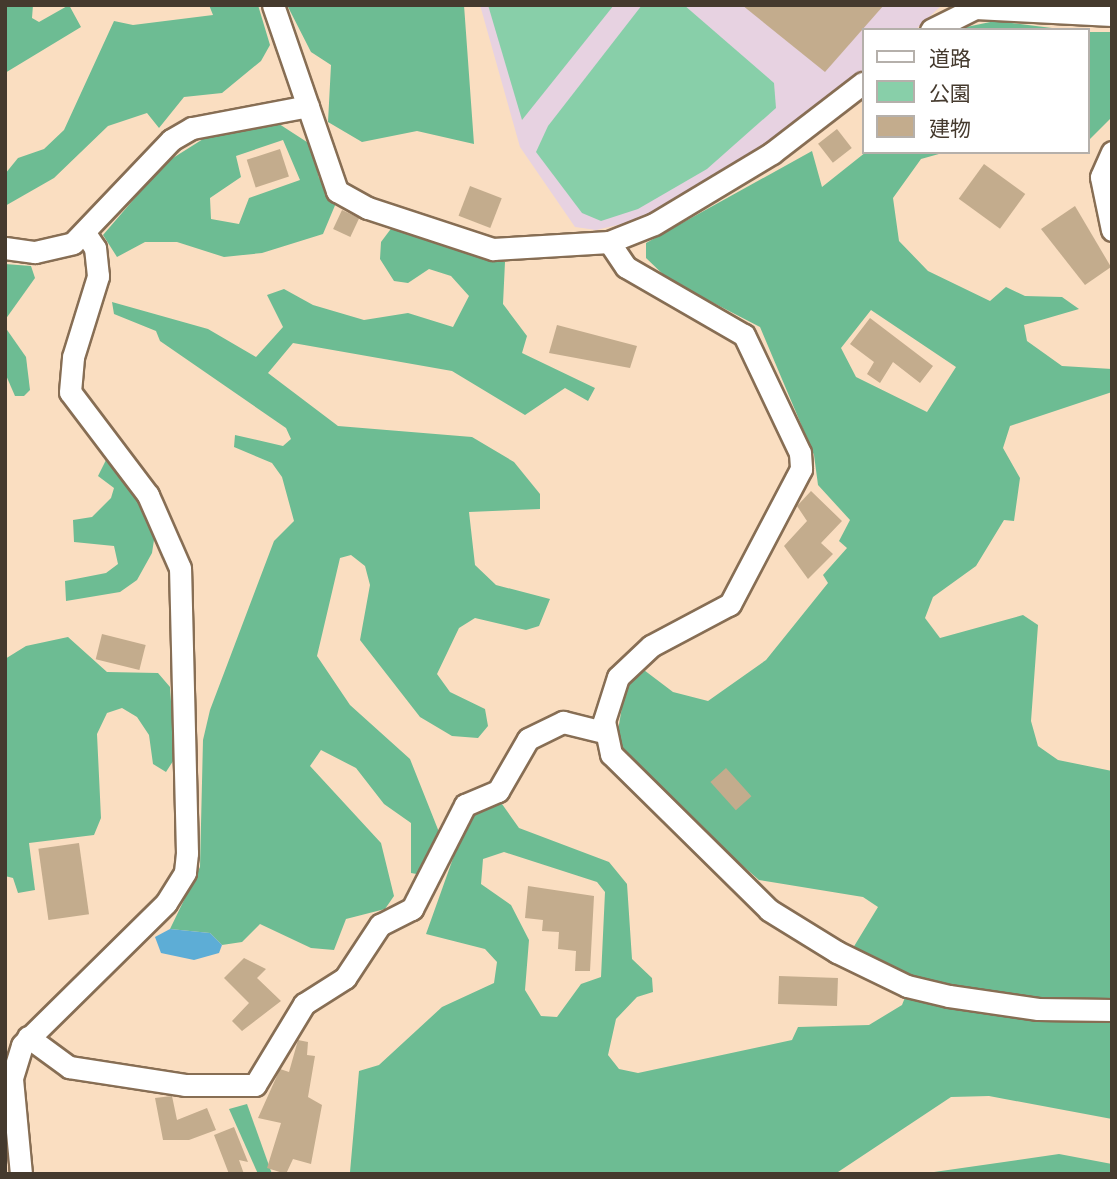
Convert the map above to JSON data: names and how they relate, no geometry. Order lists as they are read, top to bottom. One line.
{"legend":["道路","公園","建物"]}
